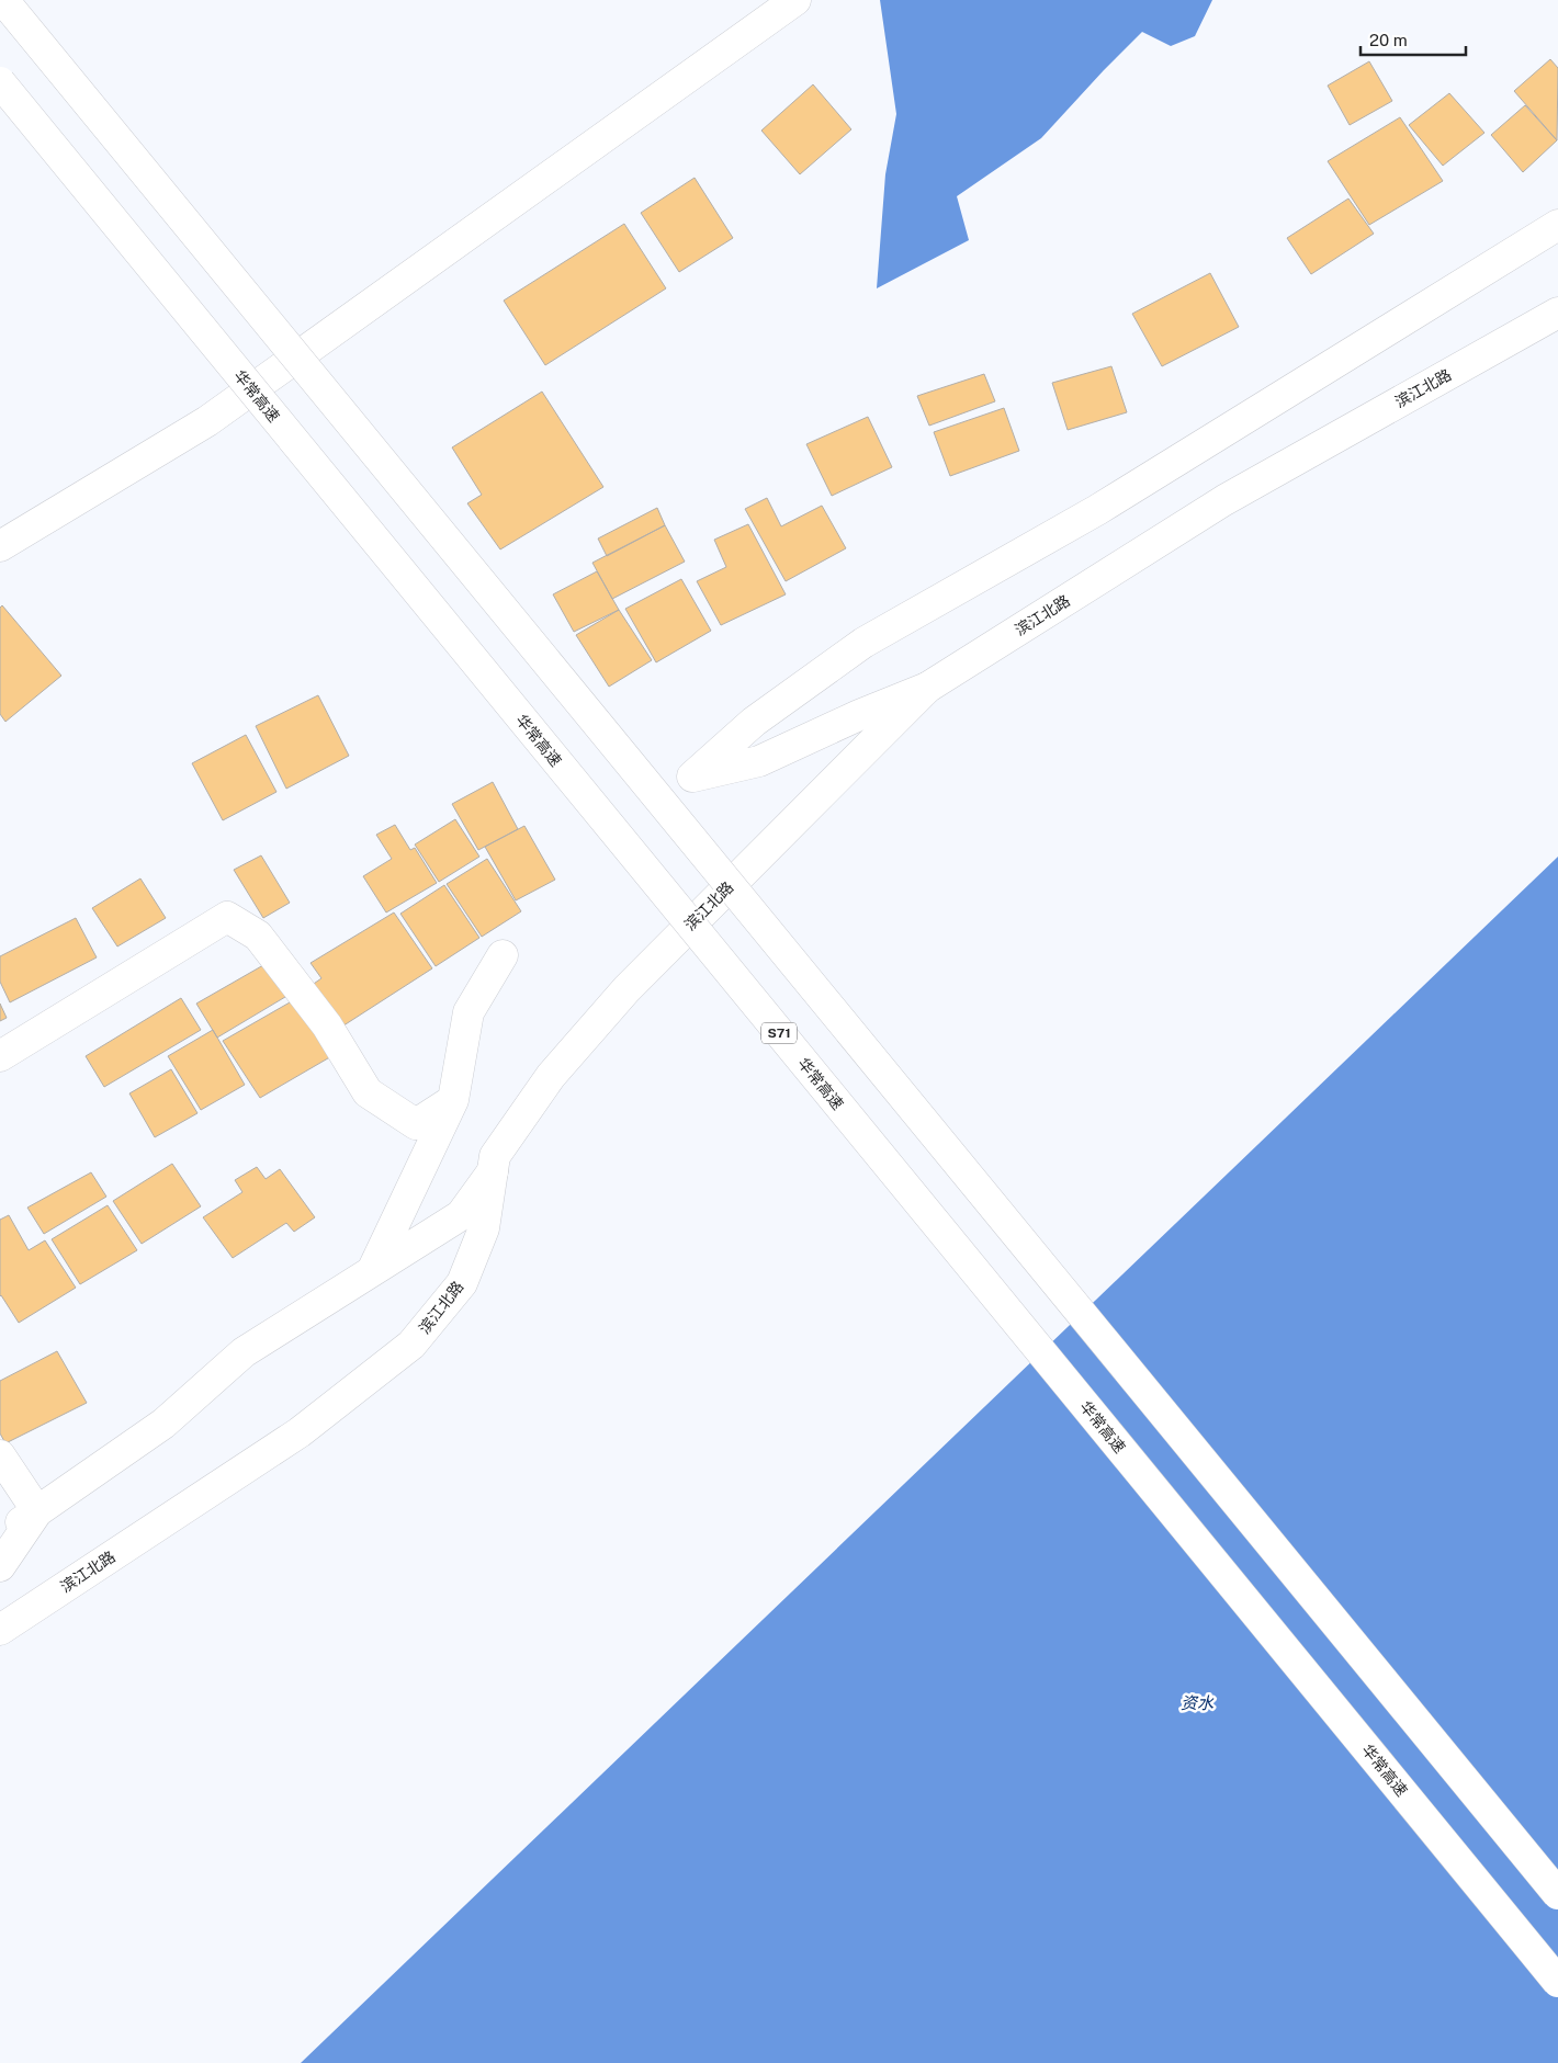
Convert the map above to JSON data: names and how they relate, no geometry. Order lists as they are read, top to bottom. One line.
{"streets":{"main road":["滨江北路","华常高速","S71"]},"water":["资水"],"scale_bar":"20 m"}
